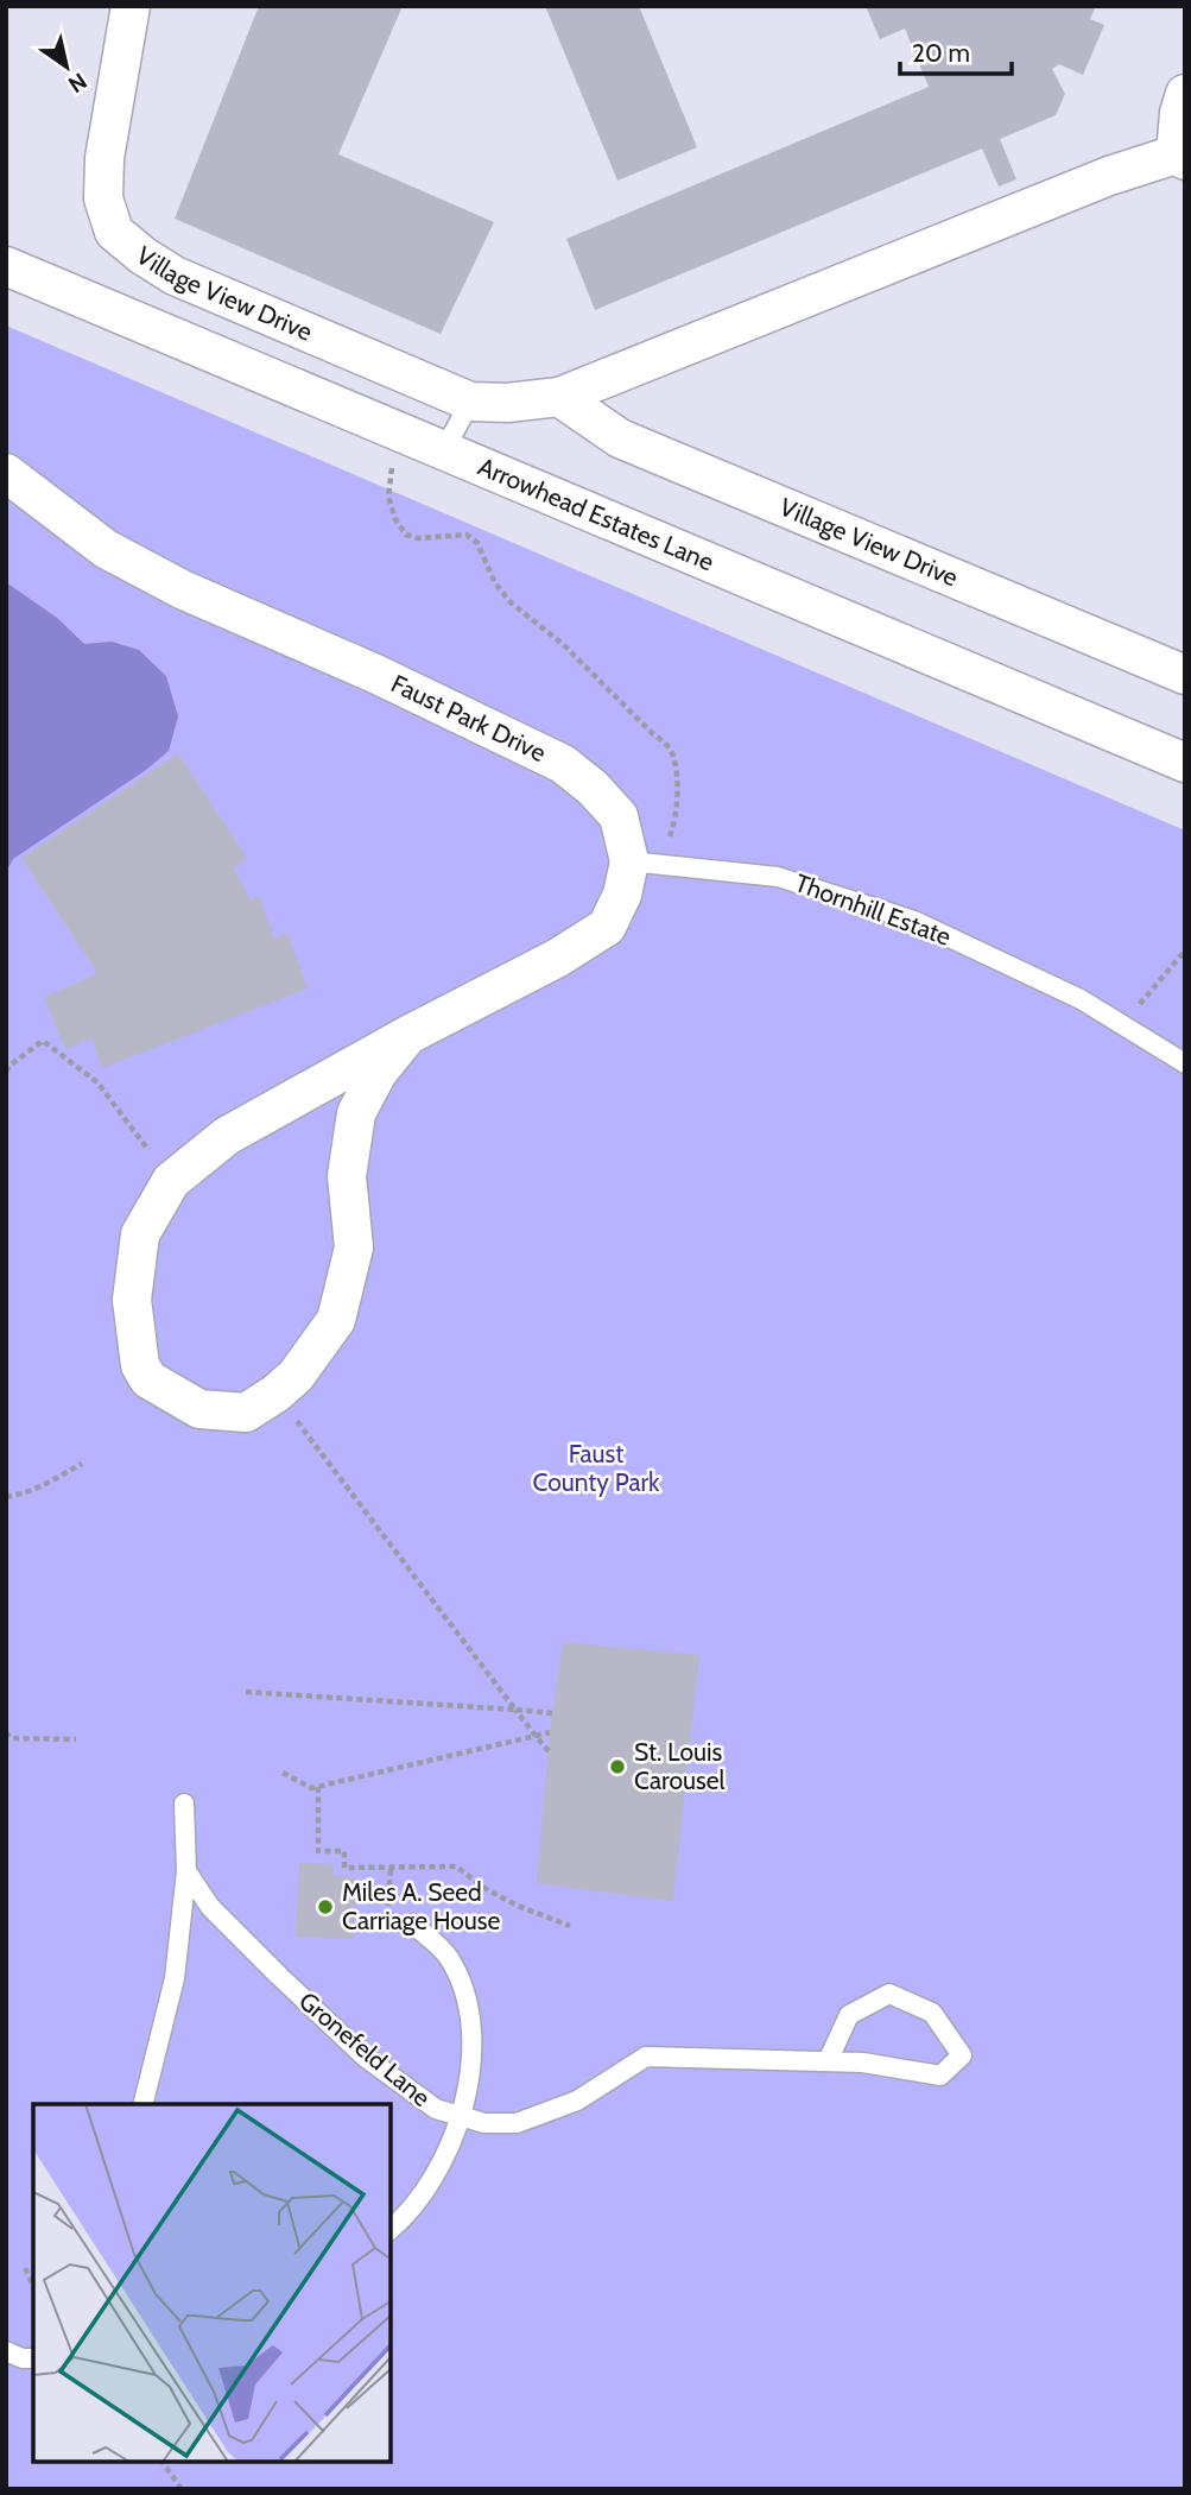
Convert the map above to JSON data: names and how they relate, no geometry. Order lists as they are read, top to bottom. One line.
{"streets":{"street":["Village View Drive","Arrowhead Estates Lane","Faust Park Drive"],"lane":["Thornhill Estate","Gronefeld Lane"]},"crossings":[["Faust Park Drive","Thornhill Estate"]],"parks":["Faust County Park"],"places":["St. Louis Carousel","Miles A. Seed Carriage House"],"scale_bar":"20 m","north":"bottom right"}
